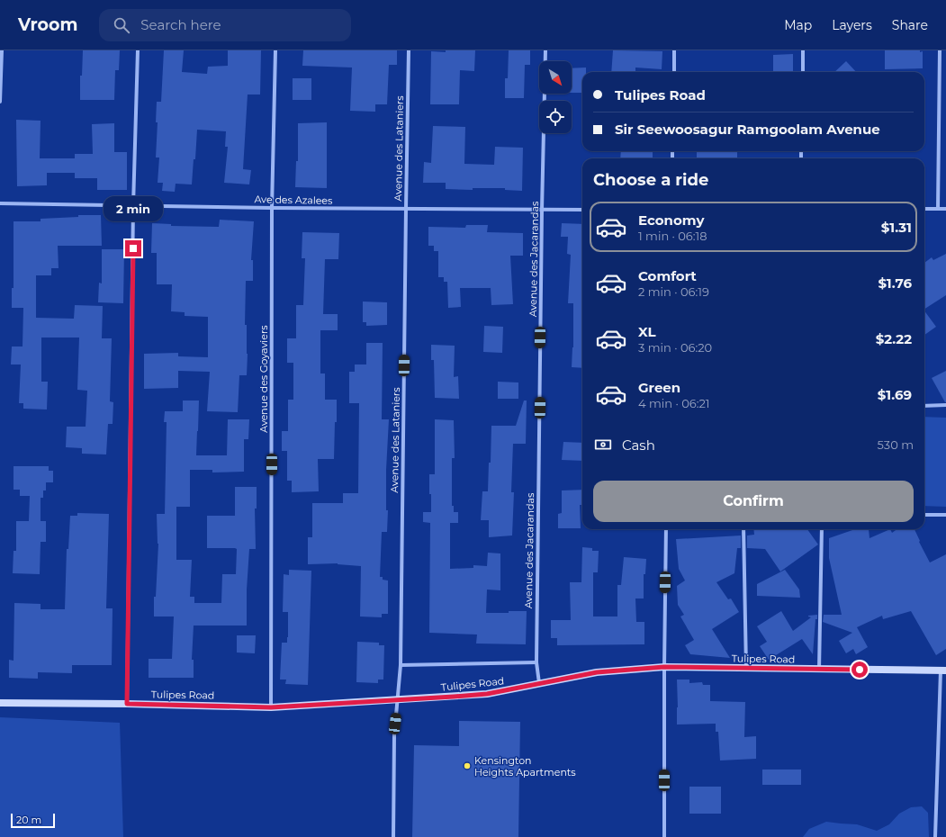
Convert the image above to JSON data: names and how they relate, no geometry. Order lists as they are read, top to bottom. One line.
{"streets":{"main road":["Tulipes Road"],"street":["Avenue des Lataniers","Ave des Azalees","Avenue des Jacarandas","Avenue des Goyaviers"]},"crossings":[["Avenue des Lataniers","Ave des Azalees"],["Avenue des Lataniers","Tulipes Road"],["Ave des Azalees","Avenue des Jacarandas"],["Ave des Azalees","Avenue des Goyaviers"],["Avenue des Jacarandas","Tulipes Road"],["Avenue des Goyaviers","Tulipes Road"]],"places":["Kensington Heights Apartments"],"scale_bar":"20 m","north":"bottom right","page":{"header":"Vroom","search":"Search here","nav":["Map","Layers","Share"],"banner":["Tulipes Road","Sir Seewoosagur Ramgoolam Avenue"],"heading":"Choose a ride","bubble":"2 min","list":[{"name":"Economy","note":"1 min · 06:18","value":"$1.31"},{"name":"Comfort","note":"2 min · 06:19","value":"$1.76"},{"name":"XL","note":"3 min · 06:20","value":"$2.22"},{"name":"Green","note":"4 min · 06:21","value":"$1.69"}],"pay":["Cash","530 m"],"buttons":"Confirm","scale":"20 m"}}
